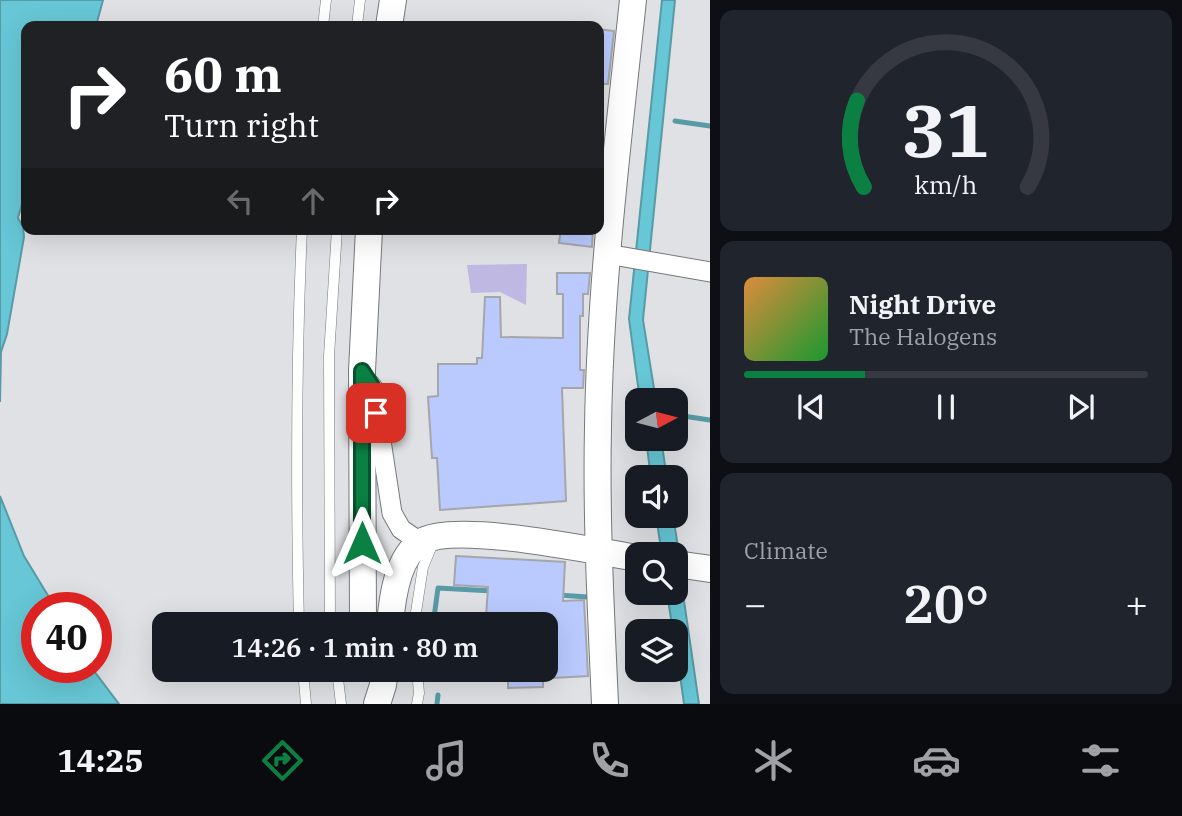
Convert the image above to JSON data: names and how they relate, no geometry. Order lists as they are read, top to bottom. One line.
{"north":"right","page":{"turn":["60 m","Turn right"],"song":["Night Drive","The Halogens"],"tile":"Climate","heat":["−","20°","+"],"limit":"40","trip":"14:26 · 1 min · 80 m","tabs":"14:25","gauge":["31","km/h"]}}
